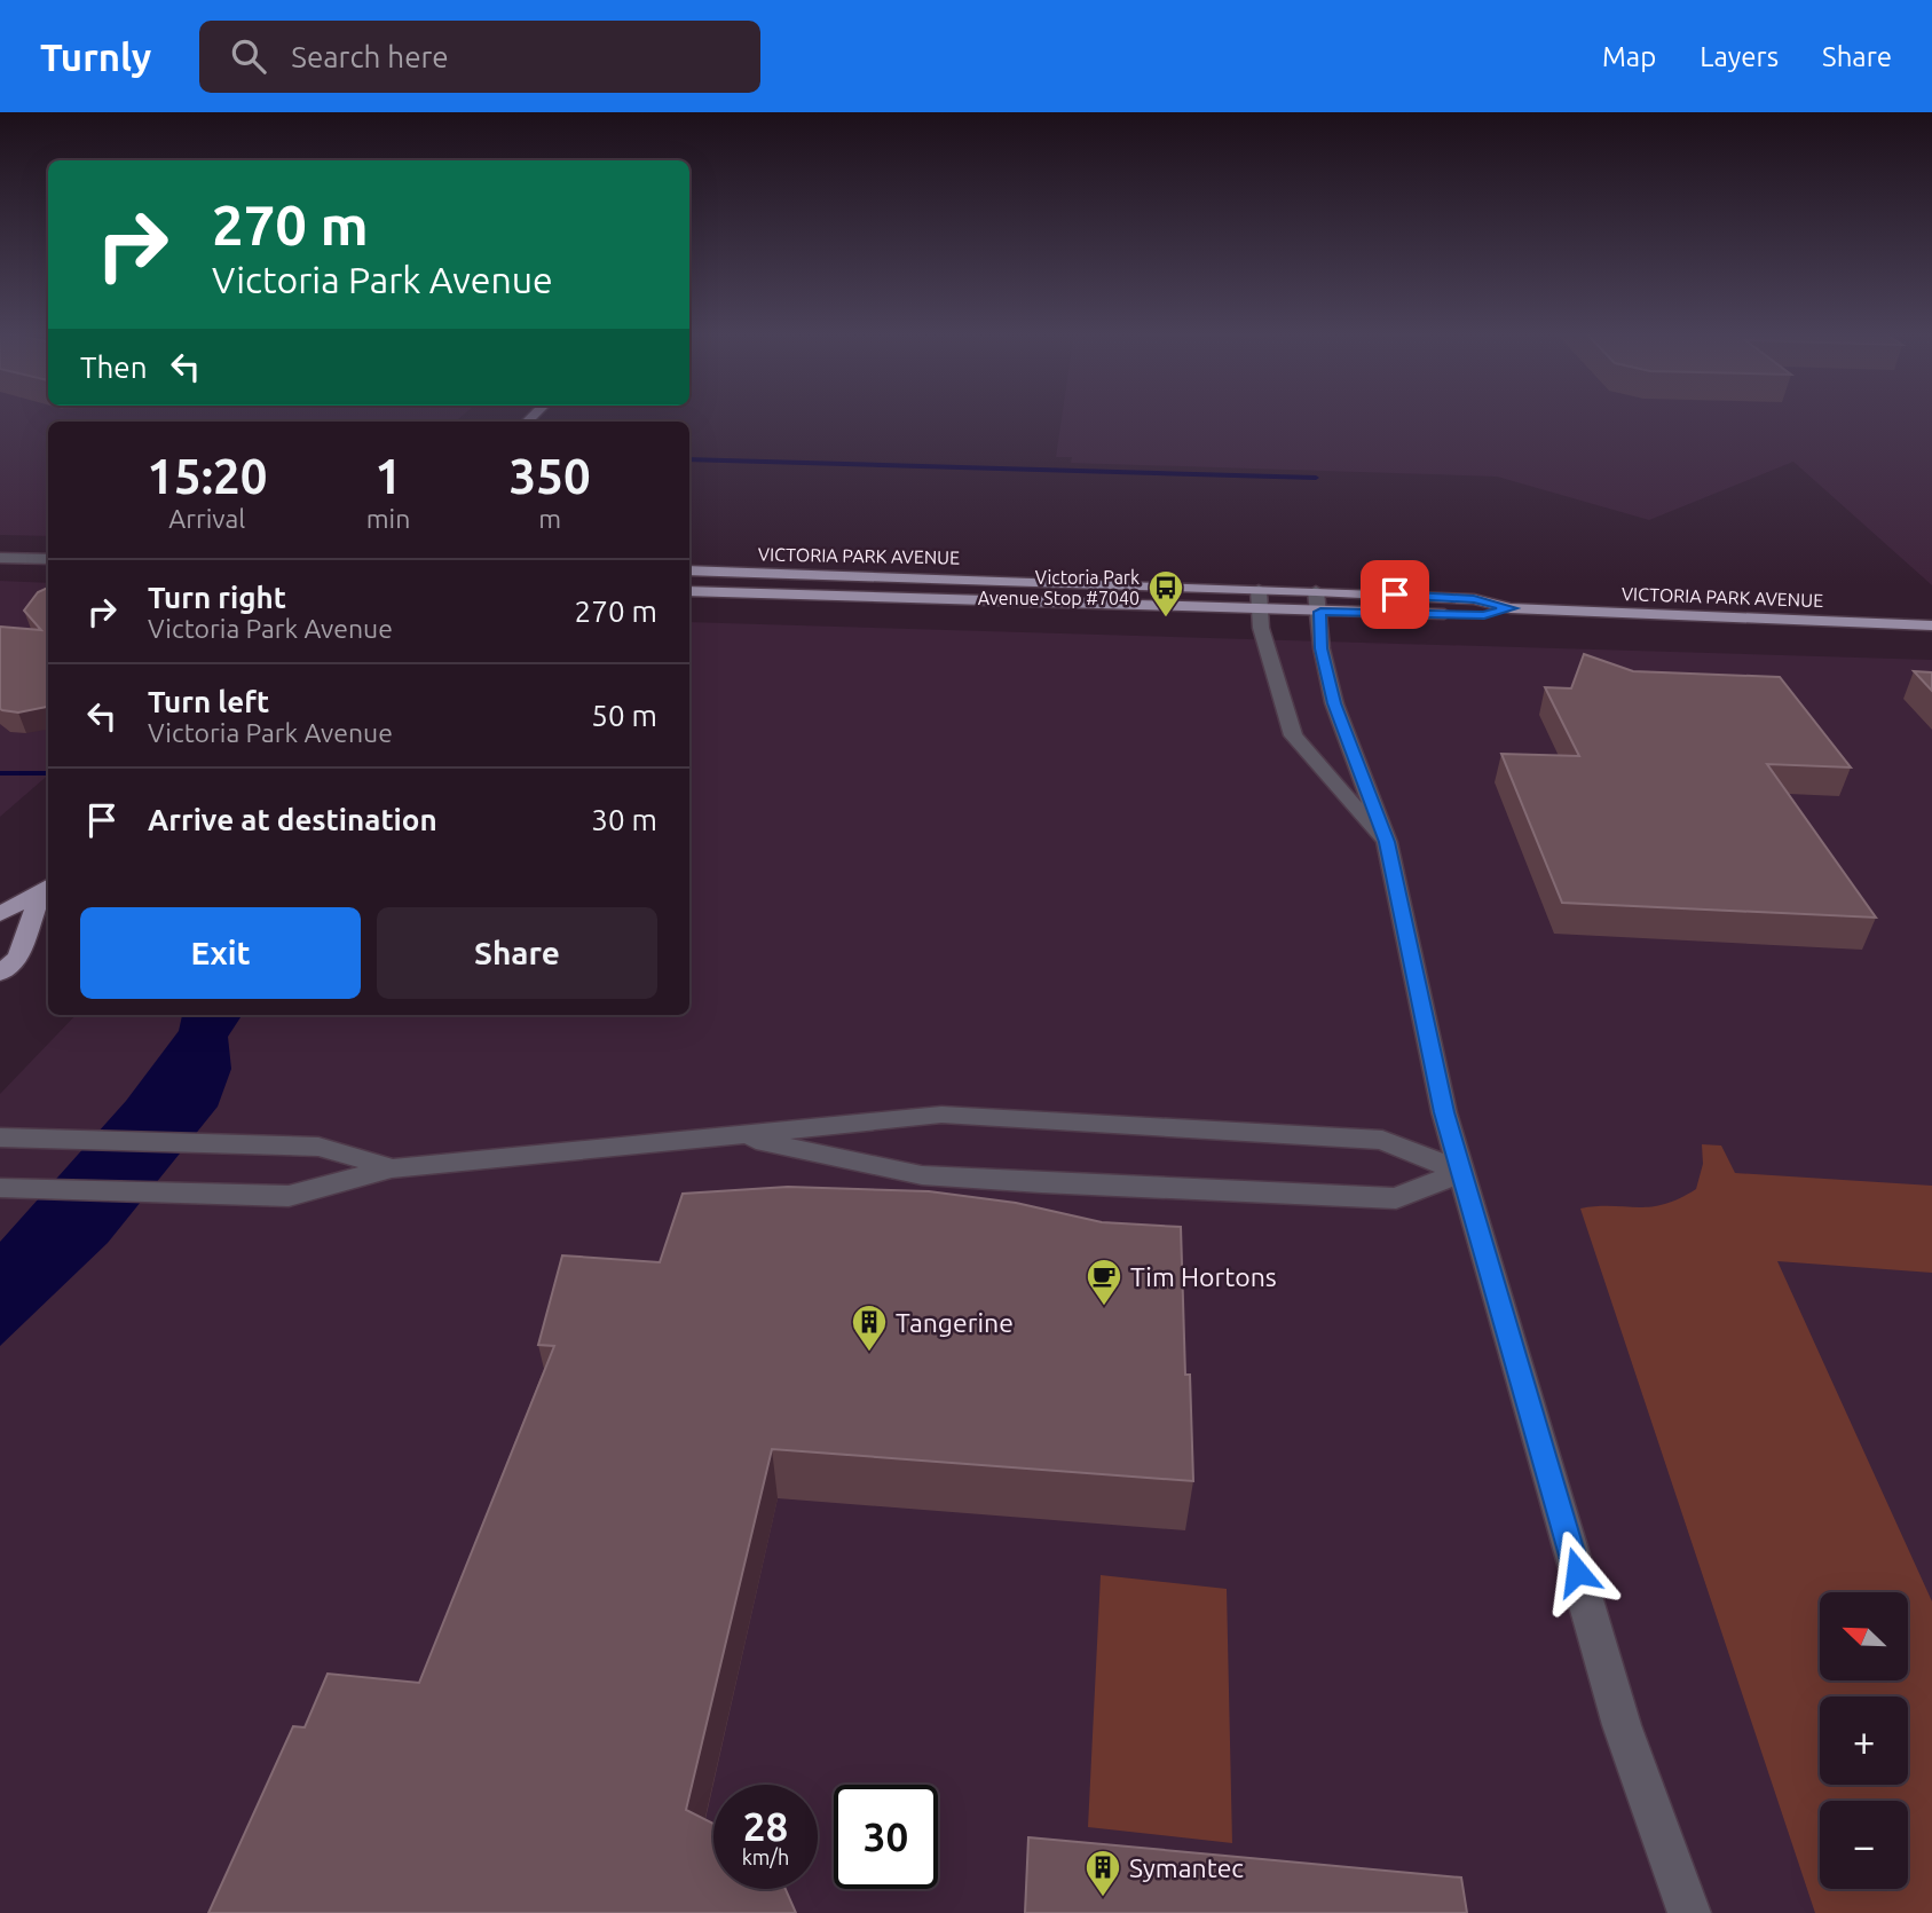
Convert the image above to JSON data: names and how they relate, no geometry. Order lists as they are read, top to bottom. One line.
{"streets":{"main road":["VICTORIA PARK AVENUE"]},"places":{"bus stop":["Victoria Park Avenue Stop #7040"],"cafe":["Tim Hortons"],"building":["Tangerine","Symantec"]},"north":"top left","page":{"header":"Turnly","search":"Search here","nav":["Map","Layers","Share"],"turn":["270 m","Victoria Park Avenue"],"then":"Then","eta":["15:20","Arrival","1","min","350","m"],"list":[{"name":"Turn right","note":"Victoria Park Avenue","value":"270 m"},{"name":"Turn left","note":"Victoria Park Avenue","value":"50 m"},{"name":"Arrive at destination","value":"30 m"}],"buttons":["Exit","Share"],"map_buttons":["+","−"],"speed":"28 km/h","limit":"30"}}
